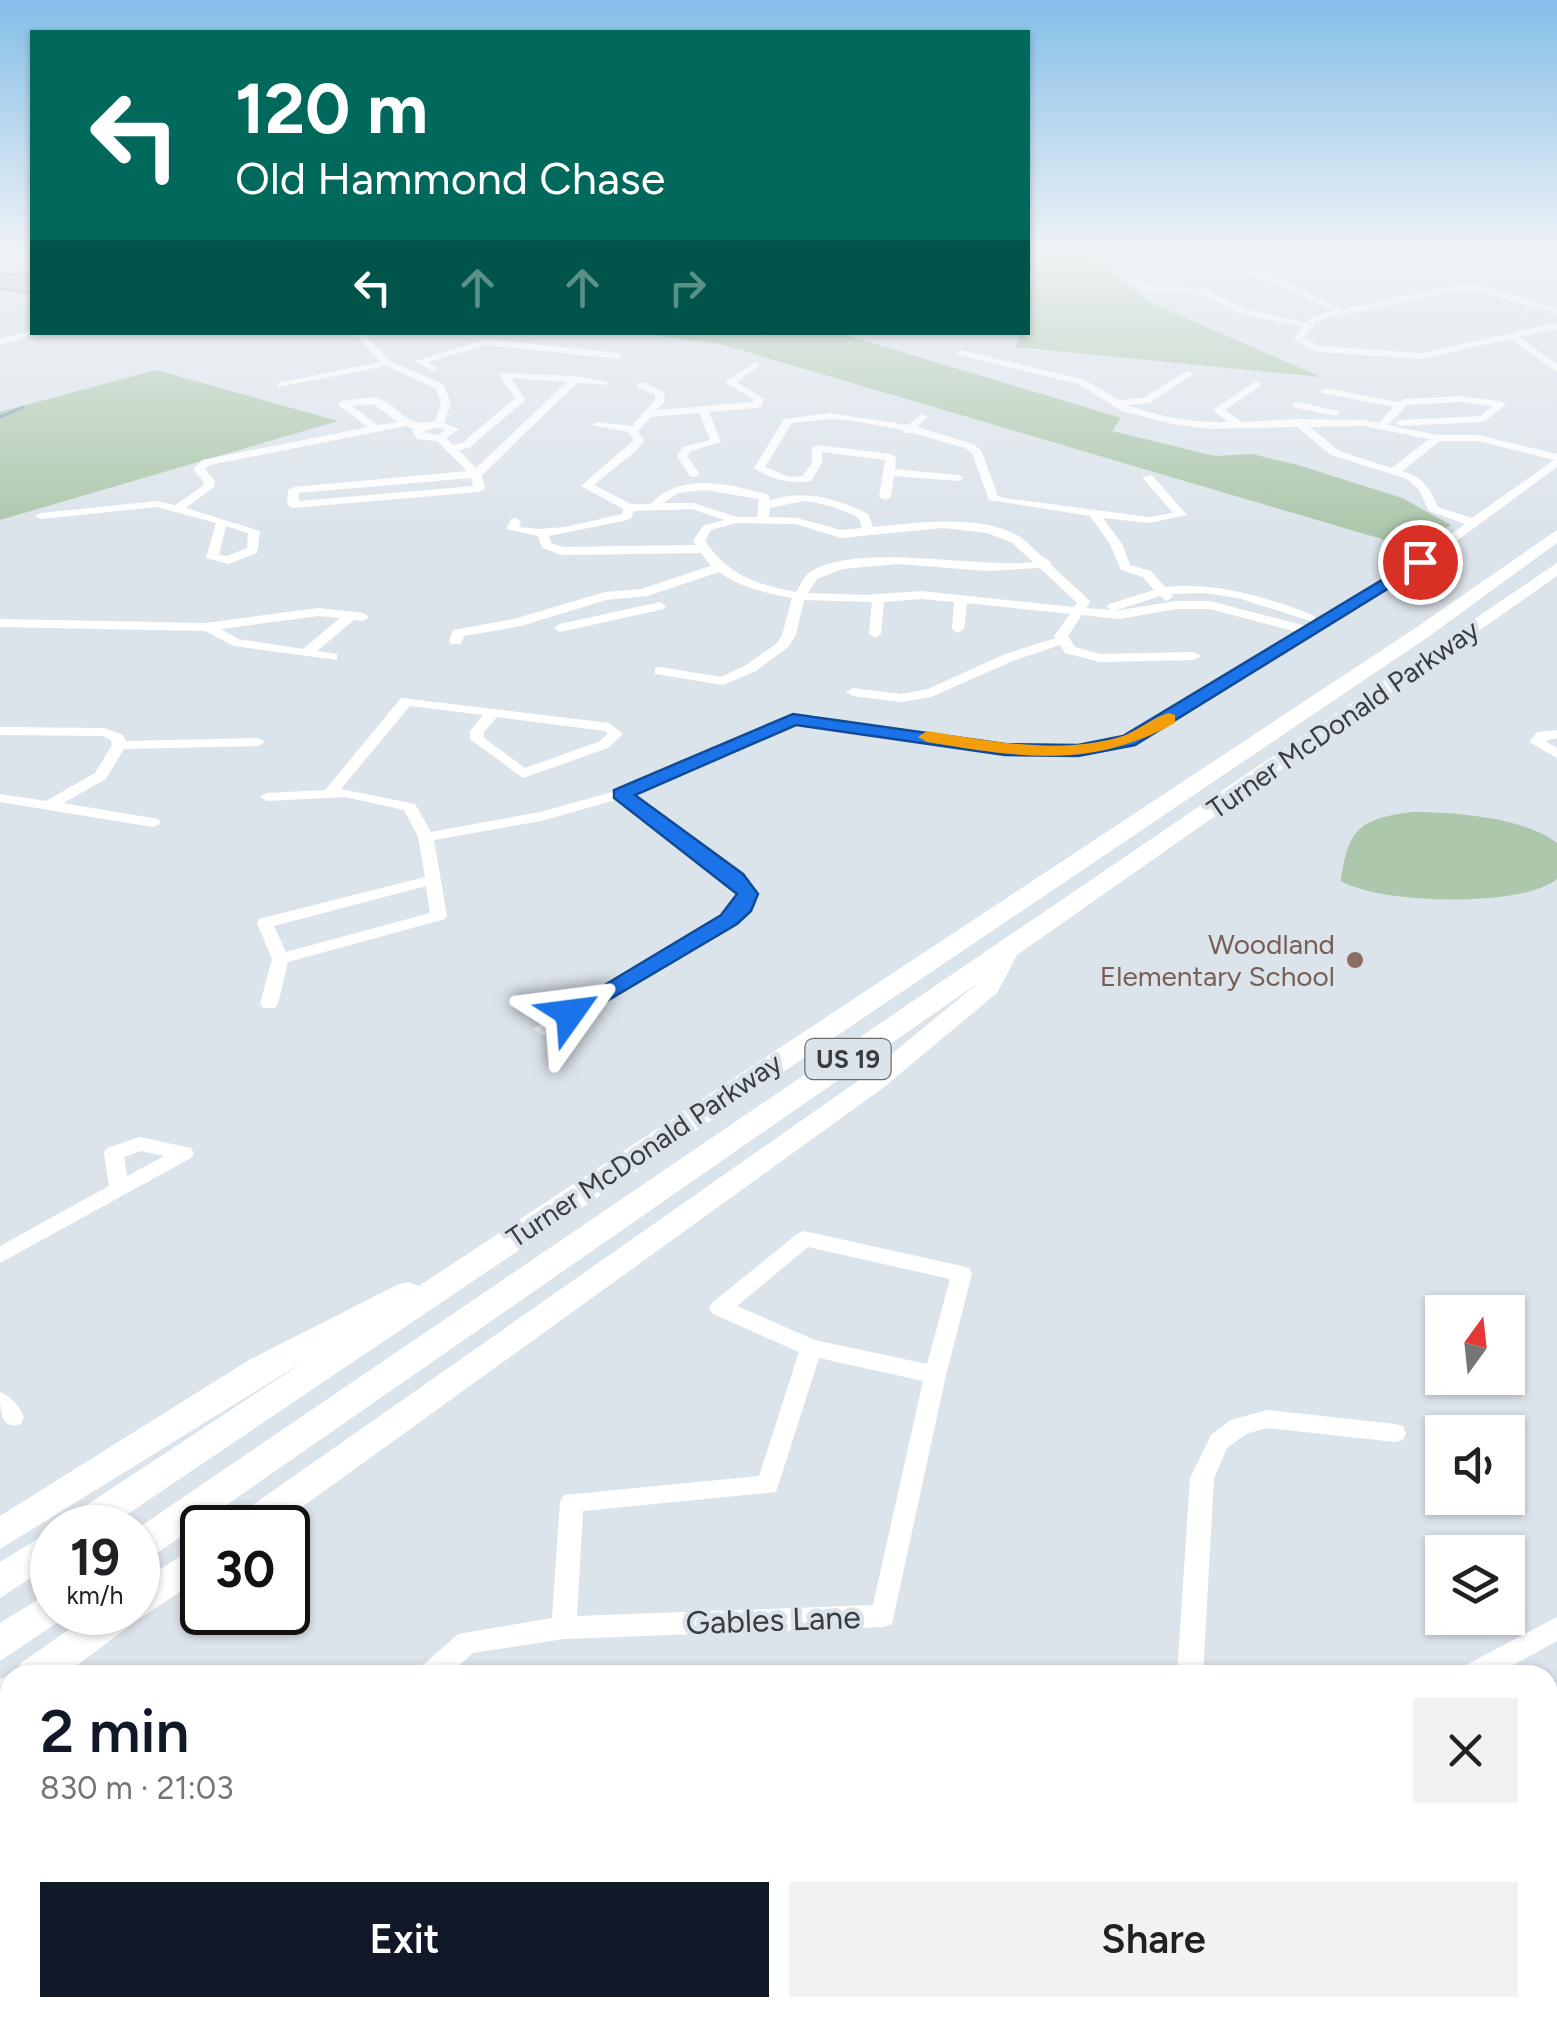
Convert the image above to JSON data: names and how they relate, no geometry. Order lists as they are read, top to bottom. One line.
{"streets":{"highway":["Turner McDonald Parkway","US 19"],"street":["Gables Lane"]},"places":["Woodland Elementary School"],"north":"top","page":{"turn":["120 m","Old Hammond Chase"],"speed":"19 km/h","limit":"30","heading":["2 min","830 m · 21:03"],"buttons":["Exit","Share"]}}
